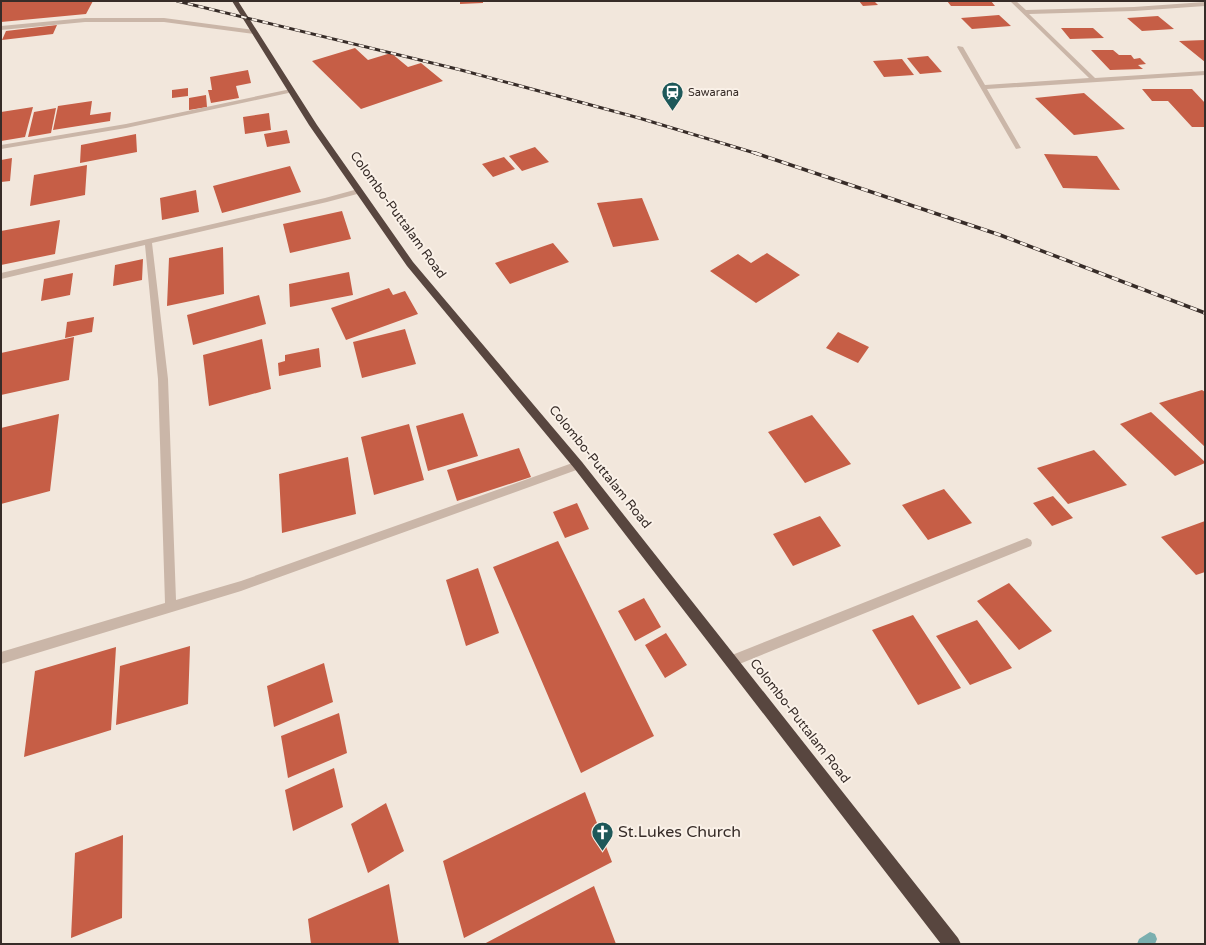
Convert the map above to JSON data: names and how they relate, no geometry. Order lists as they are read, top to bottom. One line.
{"streets":{"highway":["Colombo-Puttalam Road"]},"places":{"station":["Sawarana"],"church":["St.Lukes Church"]}}
